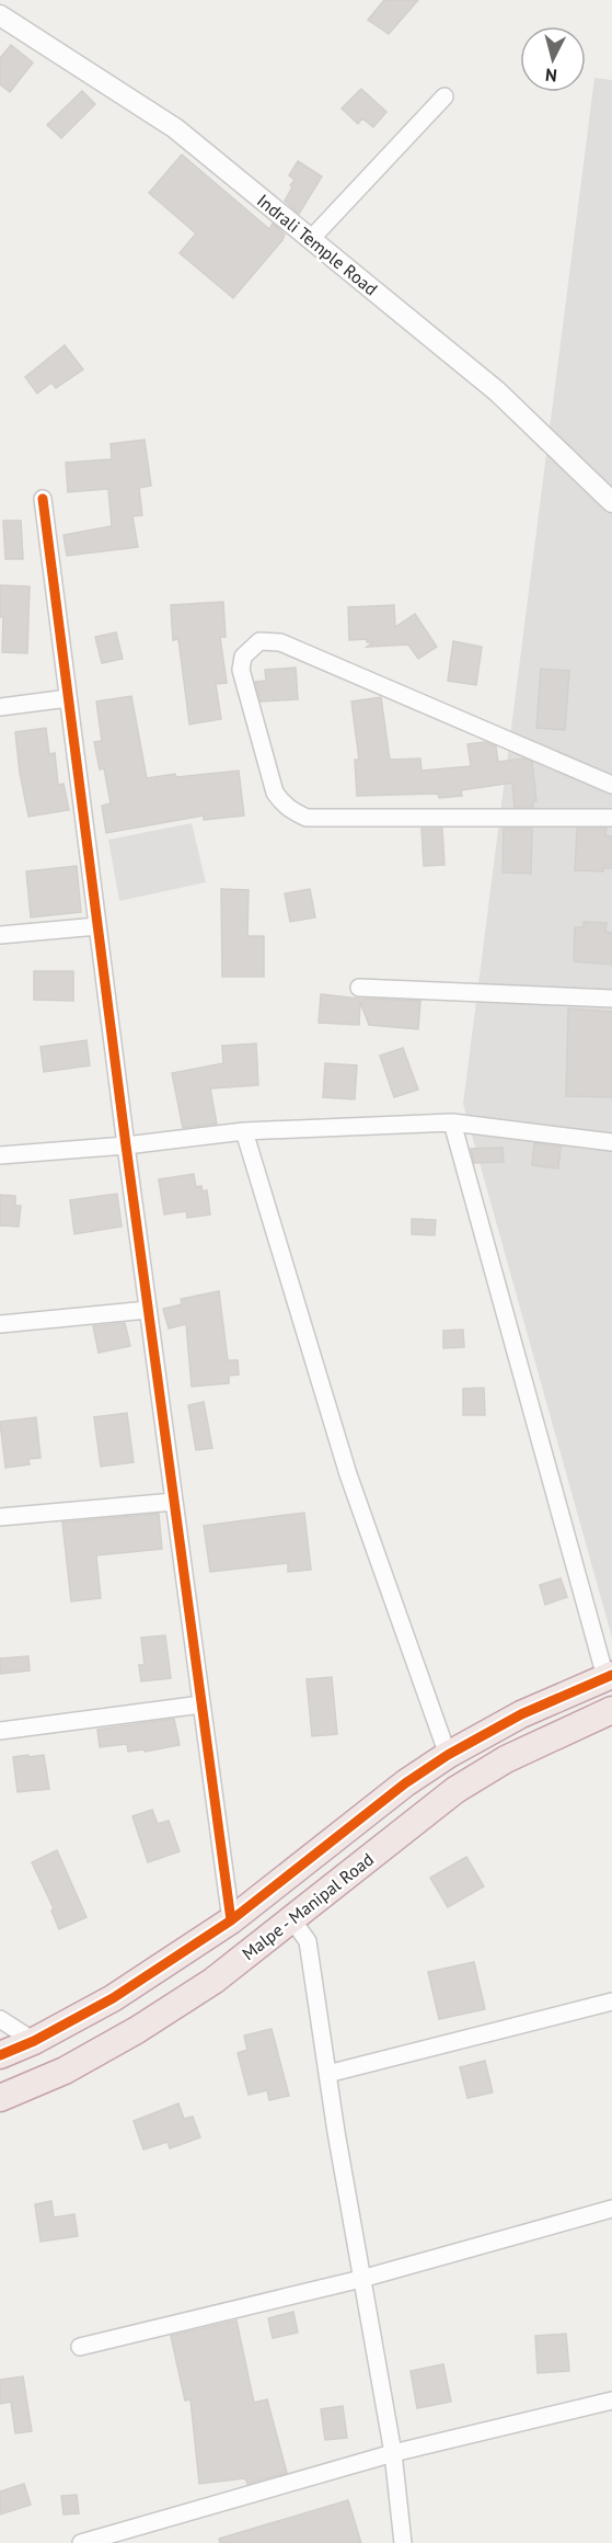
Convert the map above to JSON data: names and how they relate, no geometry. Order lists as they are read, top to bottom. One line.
{"streets":{"highway":["Malpe - Manipal Road"],"street":["Indrali Temple Road"]},"north":"bottom"}
